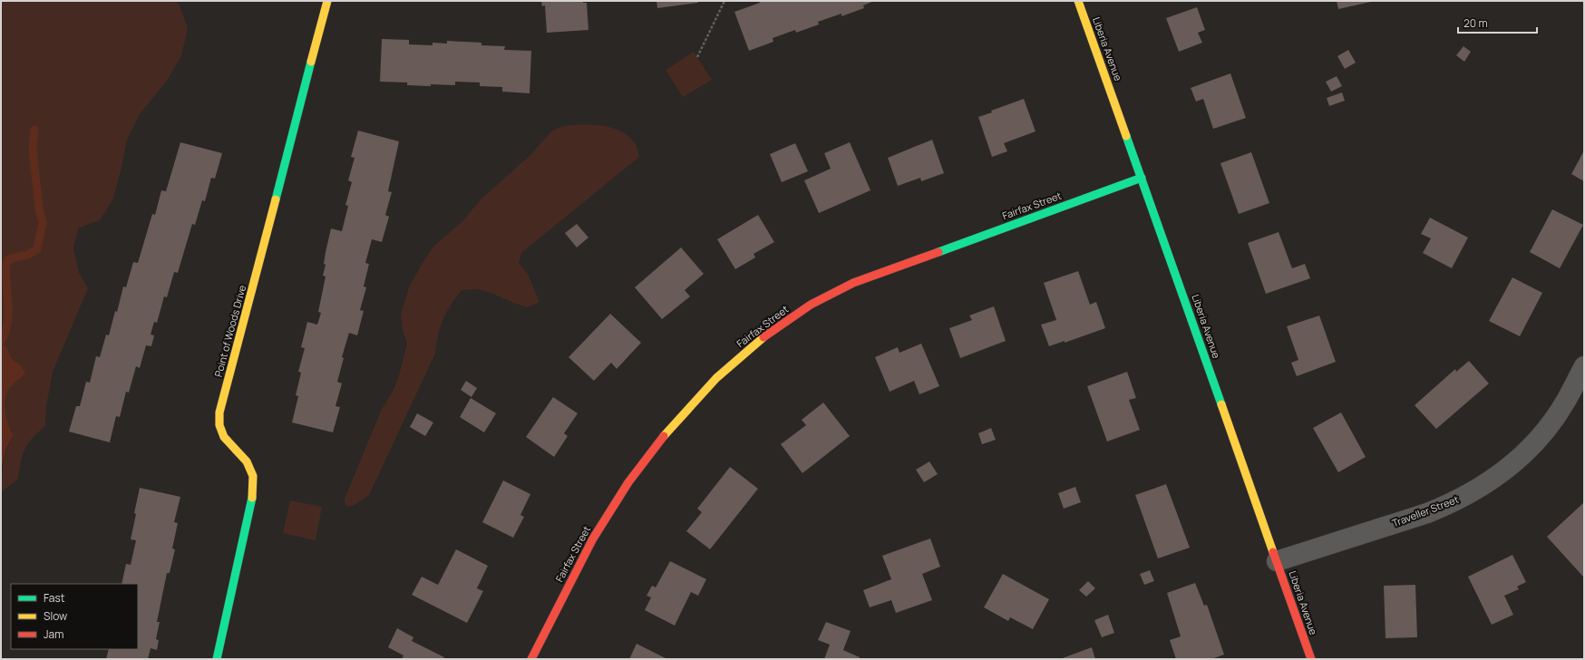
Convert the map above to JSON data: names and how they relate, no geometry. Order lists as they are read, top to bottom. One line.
{"streets":{"street":["Liberia Avenue","Fairfax Street","Point of Woods Drive","Traveller Street"]},"crossings":[["Liberia Avenue","Fairfax Street"],["Liberia Avenue","Traveller Street"]],"legend":["Fast","Slow","Jam"],"scale_bar":"20 m"}
